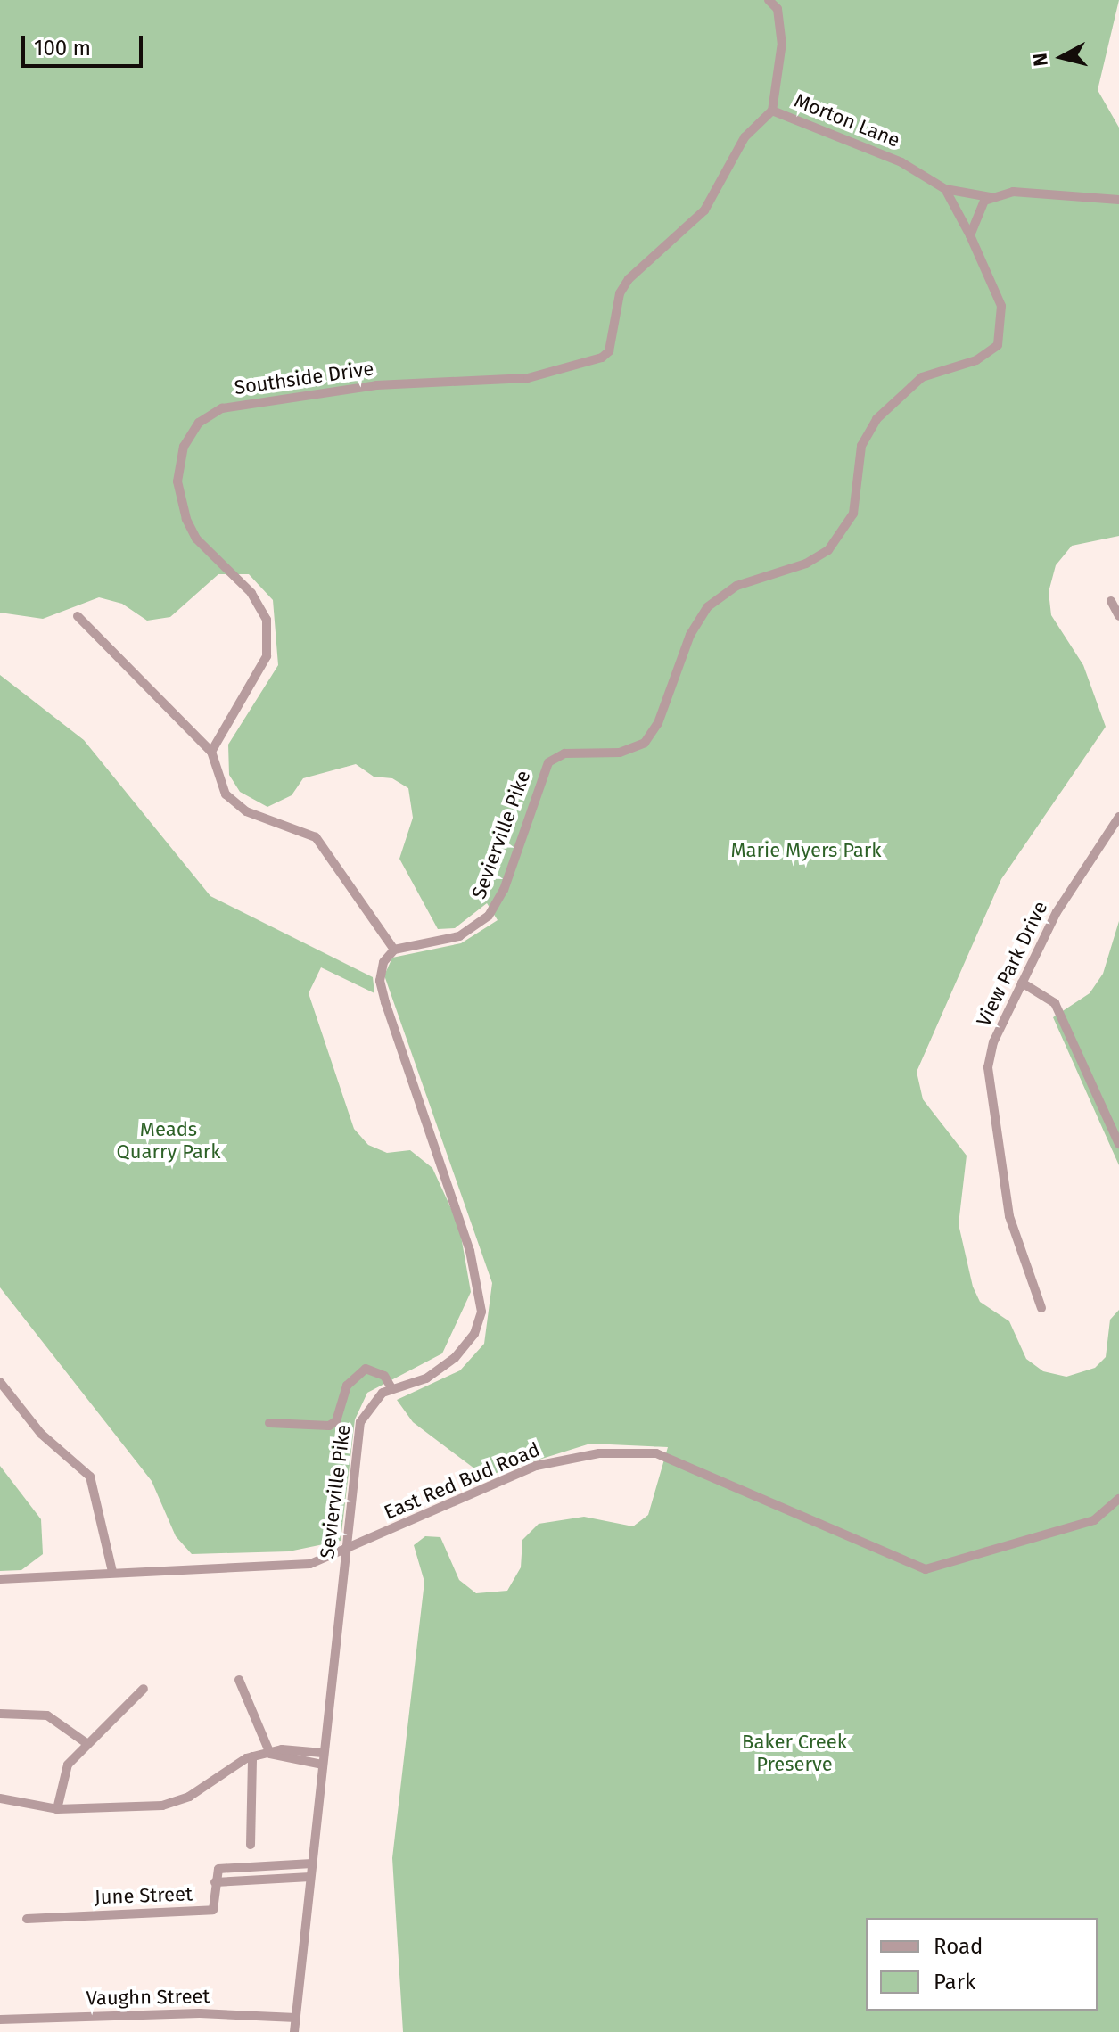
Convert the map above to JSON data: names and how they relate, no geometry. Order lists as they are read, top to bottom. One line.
{"streets":{"street":["Morton Lane","Southside Drive","Sevierville Pike","View Park Drive","East Red Bud Road","June Street","Vaughn Street"]},"crossings":[["Morton Lane","Southside Drive"],["Sevierville Pike","East Red Bud Road"],["Sevierville Pike","June Street"],["Sevierville Pike","Vaughn Street"]],"parks":["Marie Myers Park","Meads Quarry Park","Baker Creek Preserve"],"legend":["Road","Park"],"scale_bar":"100 m","north":"left"}
